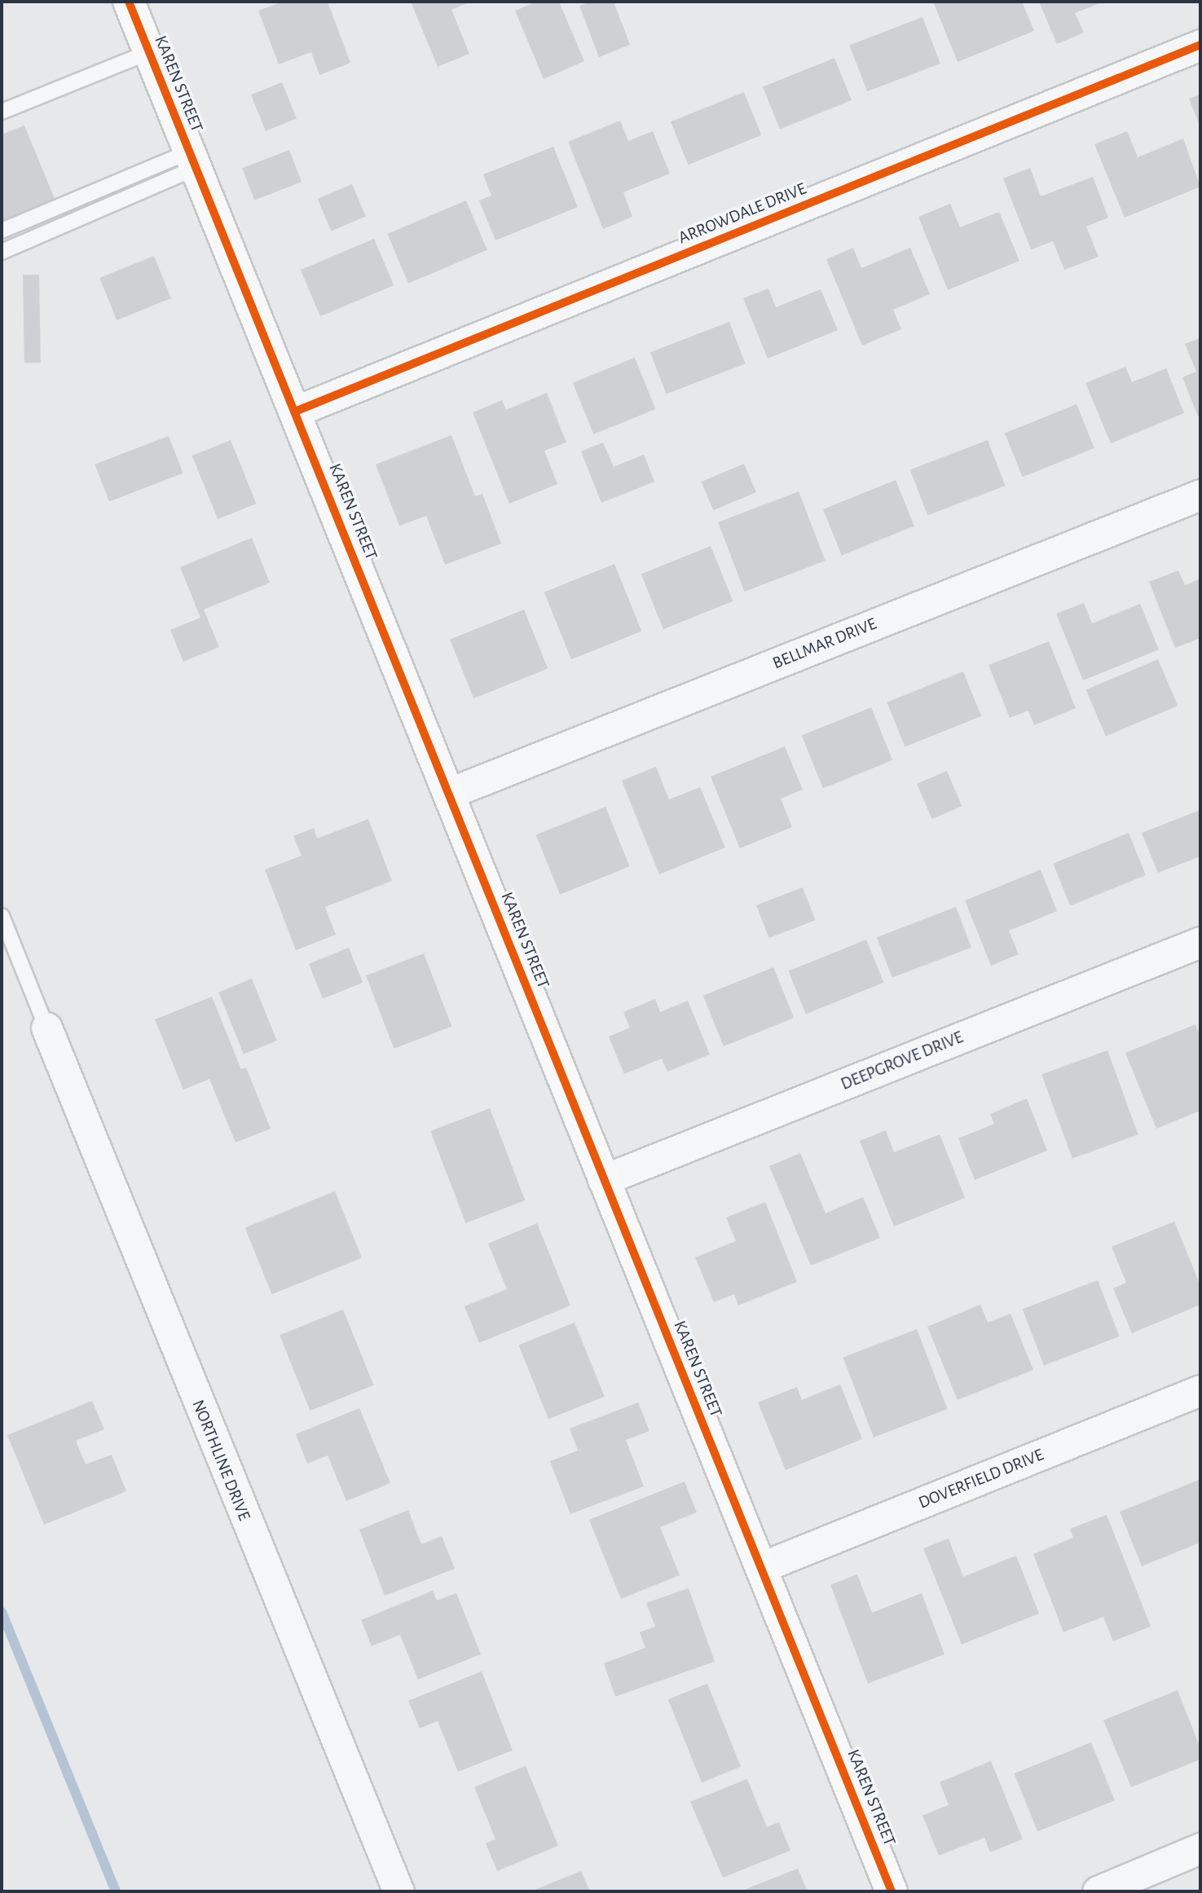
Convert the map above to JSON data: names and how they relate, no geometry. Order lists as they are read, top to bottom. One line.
{"streets":{"street":["KAREN STREET","ARROWDALE DRIVE","BELLMAR DRIVE","DEEPGROVE DRIVE","NORTHLINE DRIVE","DOVERFIELD DRIVE"]},"crossings":[["KAREN STREET","ARROWDALE DRIVE"],["KAREN STREET","BELLMAR DRIVE"],["KAREN STREET","DEEPGROVE DRIVE"],["KAREN STREET","DOVERFIELD DRIVE"]]}
